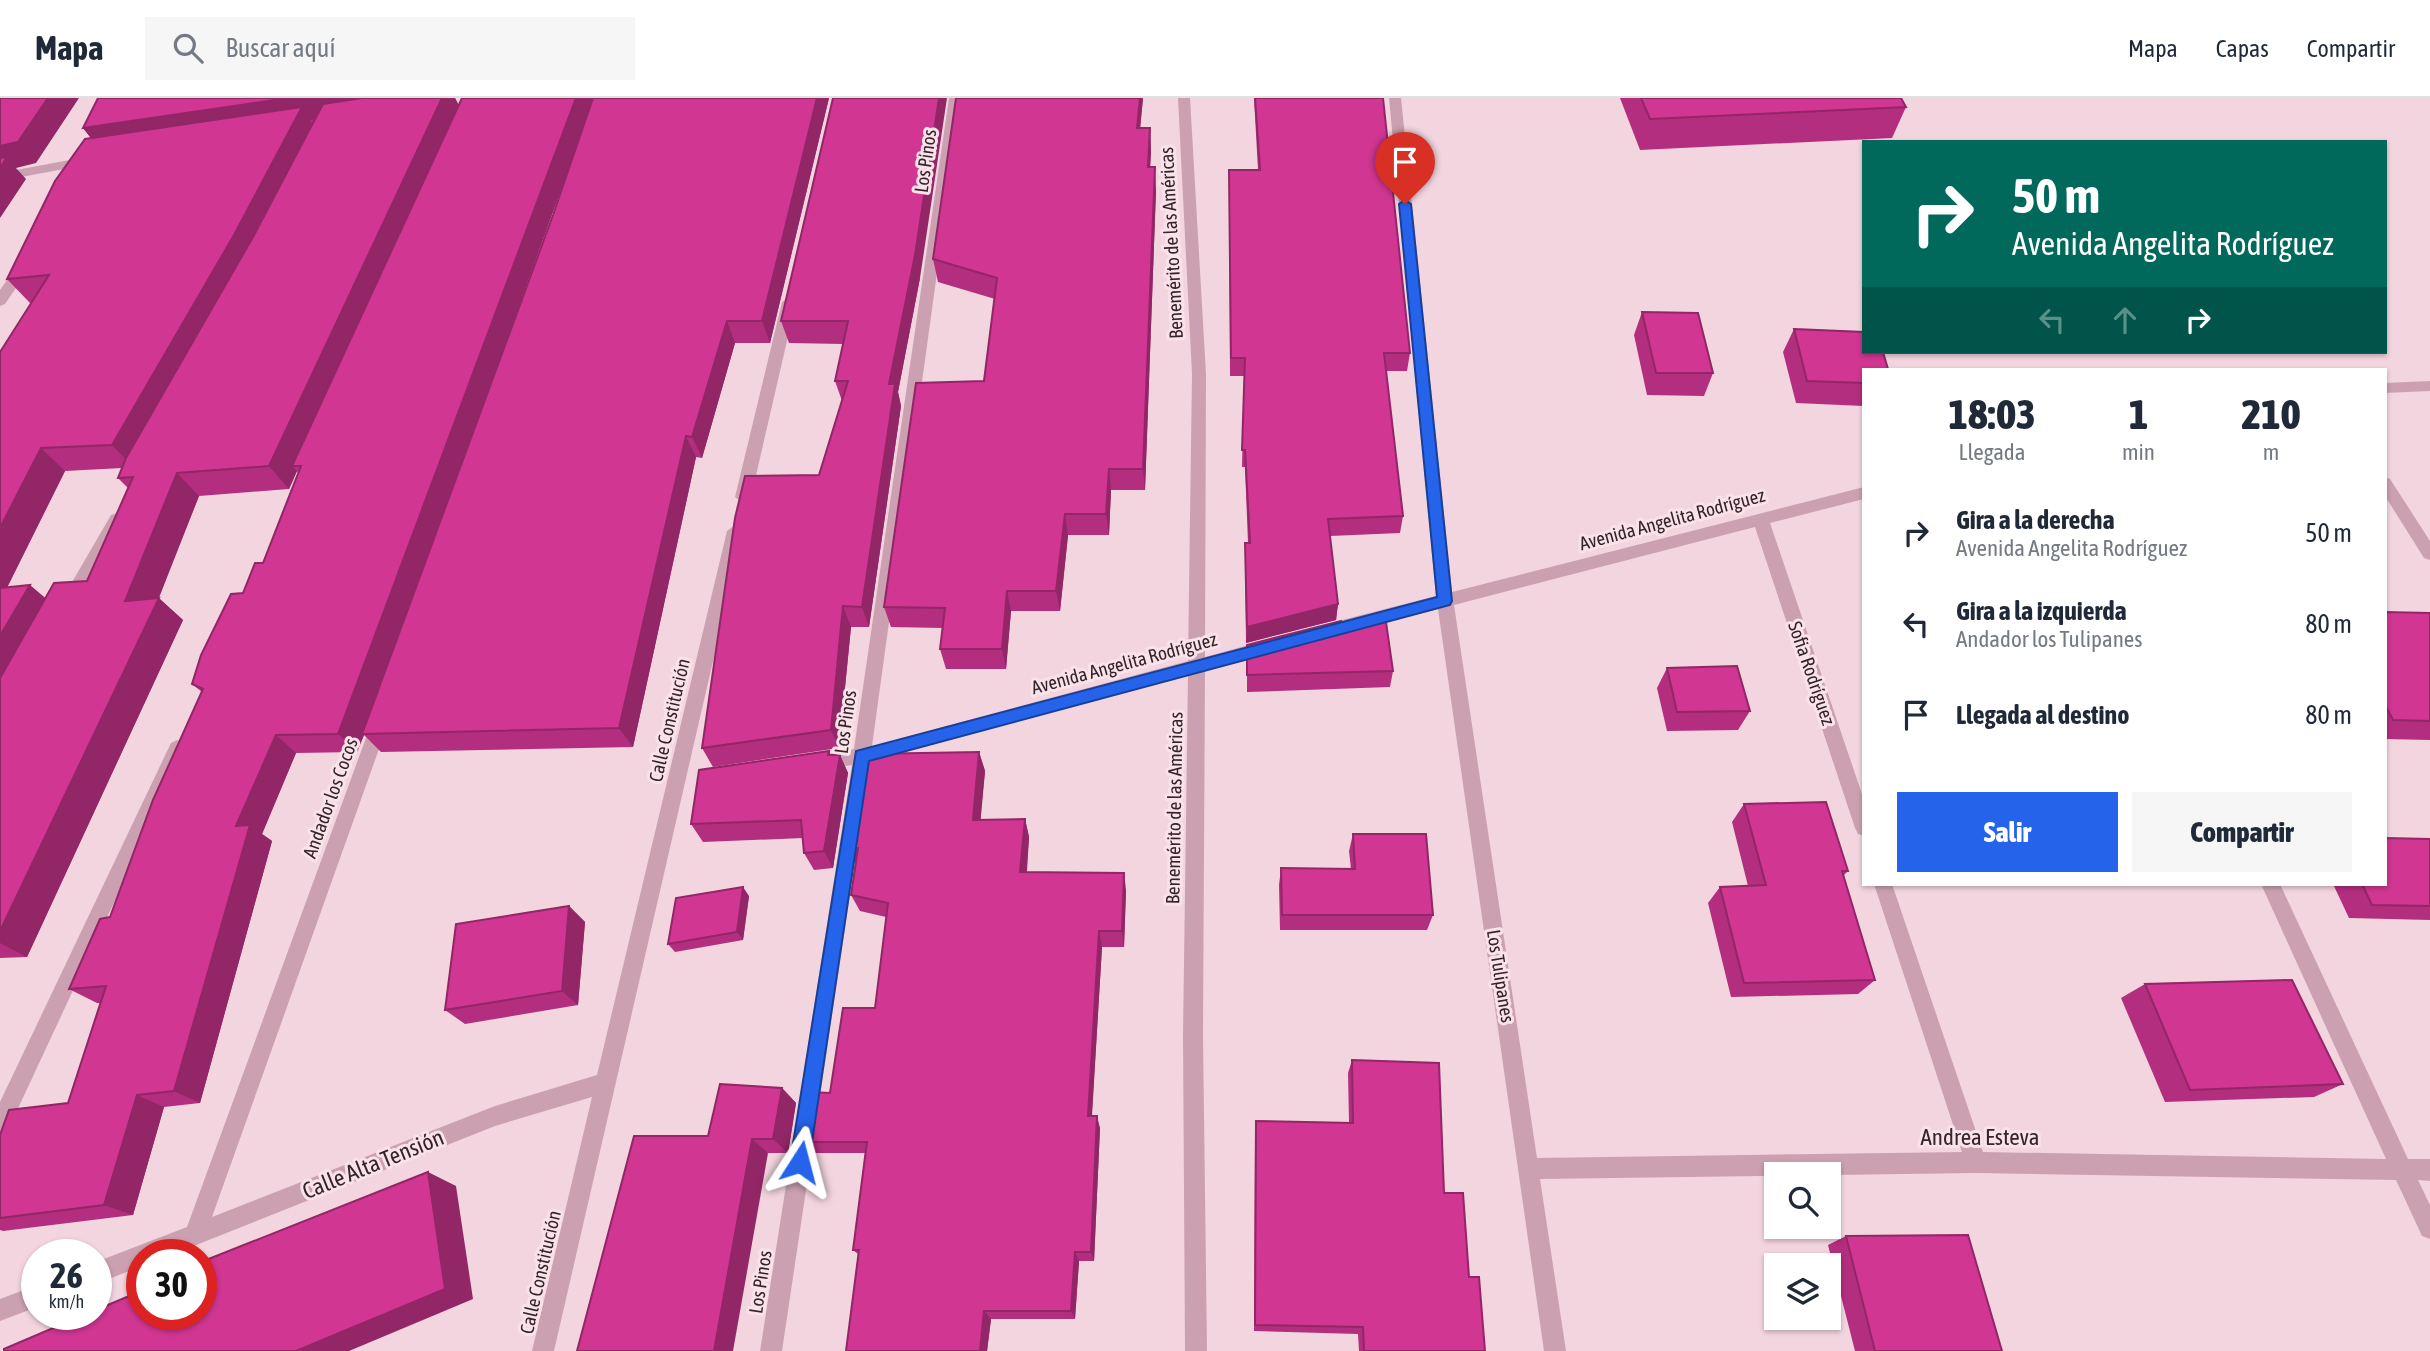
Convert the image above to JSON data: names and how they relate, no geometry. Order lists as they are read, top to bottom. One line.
{"streets":{"street":["Los Pinos","Benemérito de las Américas","Avenida Angelita Rodríguez","Sofia Rodríguez","Calle Constitución","Andador los Cocos","Los Tulipanes","Andrea Esteva","Calle Alta Tensión"]},"crossings":[["Los Pinos","Avenida Angelita Rodríguez"],["Benemérito de las Américas","Avenida Angelita Rodríguez"],["Avenida Angelita Rodríguez","Sofia Rodríguez"],["Avenida Angelita Rodríguez","Los Tulipanes"],["Calle Constitución","Calle Alta Tensión"],["Andador los Cocos","Calle Alta Tensión"],["Los Tulipanes","Andrea Esteva"]],"page":{"header":"Mapa","search":"Buscar aquí","nav":["Mapa","Capas","Compartir"],"turn":["50 m","Avenida Angelita Rodríguez"],"eta":["18:03","Llegada","1","min","210","m"],"list":[{"name":"Gira a la derecha","note":"Avenida Angelita Rodríguez","value":"50 m"},{"name":"Gira a la izquierda","note":"Andador los Tulipanes","value":"80 m"},{"name":"Llegada al destino","value":"80 m"}],"buttons":["Salir","Compartir"],"speed":"26 km/h","limit":"30"}}
